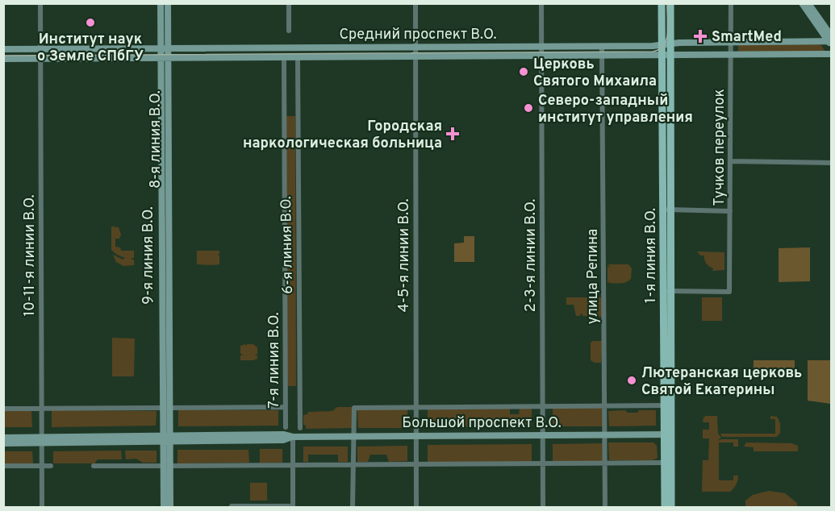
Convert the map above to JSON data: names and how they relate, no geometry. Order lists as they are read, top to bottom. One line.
{"streets":{"main road":["Средний проспект В.О.","8-я линия В.О.","9-я линия В.О.","1-я линия В.О.","Большой проспект В.О."],"street":["Тучков переулок","6-я линия В.О.","10-11-я линии В.О.","4-5-я линии В.О.","2-3-я линии В.О.","улица Репина","7-я линия В.О."]},"crossings":[["Средний проспект В.О.","8-я линия В.О."],["Средний проспект В.О.","Тучков переулок"],["Средний проспект В.О.","10-11-я линии В.О."],["Средний проспект В.О.","9-я линия В.О."],["Средний проспект В.О.","4-5-я линии В.О."],["Средний проспект В.О.","2-3-я линии В.О."],["Средний проспект В.О.","1-я линия В.О."],["Средний проспект В.О.","улица Репина"],["8-я линия В.О.","9-я линия В.О."],["8-я линия В.О.","Большой проспект В.О."],["Тучков переулок","1-я линия В.О."],["10-11-я линии В.О.","Большой проспект В.О."],["9-я линия В.О.","Большой проспект В.О."],["4-5-я линии В.О.","Большой проспект В.О."],["2-3-я линии В.О.","Большой проспект В.О."],["1-я линия В.О.","Большой проспект В.О."],["улица Репина","Большой проспект В.О."]],"places":{"other":["Институт наук о Земле СПбГУ","Церковь Святого Михаила","Северо-западный институт управления","Лютеранская церковь Святой Екатерины"],"health":["SmartMed","Городская наркологическая больница"]}}
